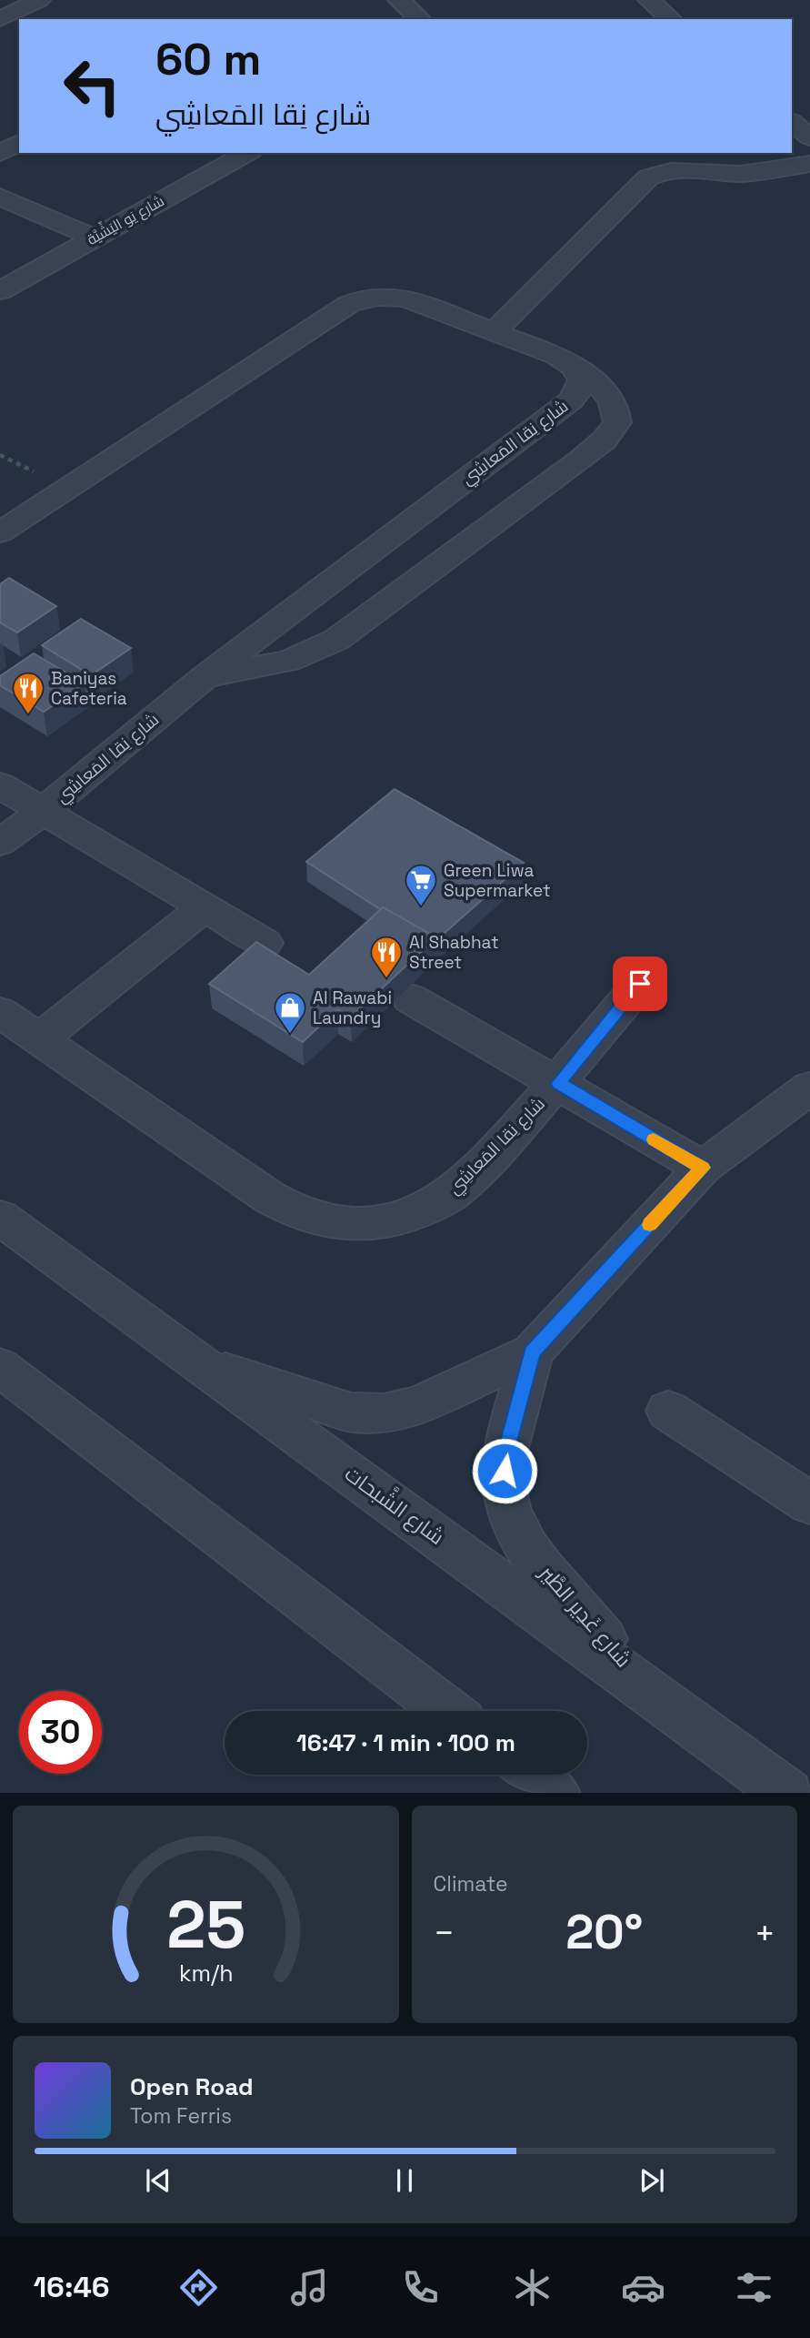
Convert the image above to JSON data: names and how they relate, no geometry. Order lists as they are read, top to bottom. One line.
{"streets":{"street":["شارع يَو اليَشِّيَّة","شارع نِقا المَعاشِي","شارع الشَّبحات","شارع غَدِير الطَّير"]},"crossings":[["شارع نِقا المَعاشِي","شارع غَدِير الطَّير"],["شارع الشَّبحات","شارع غَدِير الطَّير"]],"places":{"restaurant":["Baniyas Cafeteria","Al Shabhat Street"],"supermarket":["Green Liwa Supermarket"],"shop":["Al Rawabi Laundry"]},"page":{"turn":["60 m","شارع نِقا المَعاشِي"],"limit":"30","trip":"16:47 · 1 min · 100 m","tile":"Climate","heat":["−","20°","+"],"song":["Open Road","Tom Ferris"],"tabs":"16:46","gauge":["25","km/h"]}}
